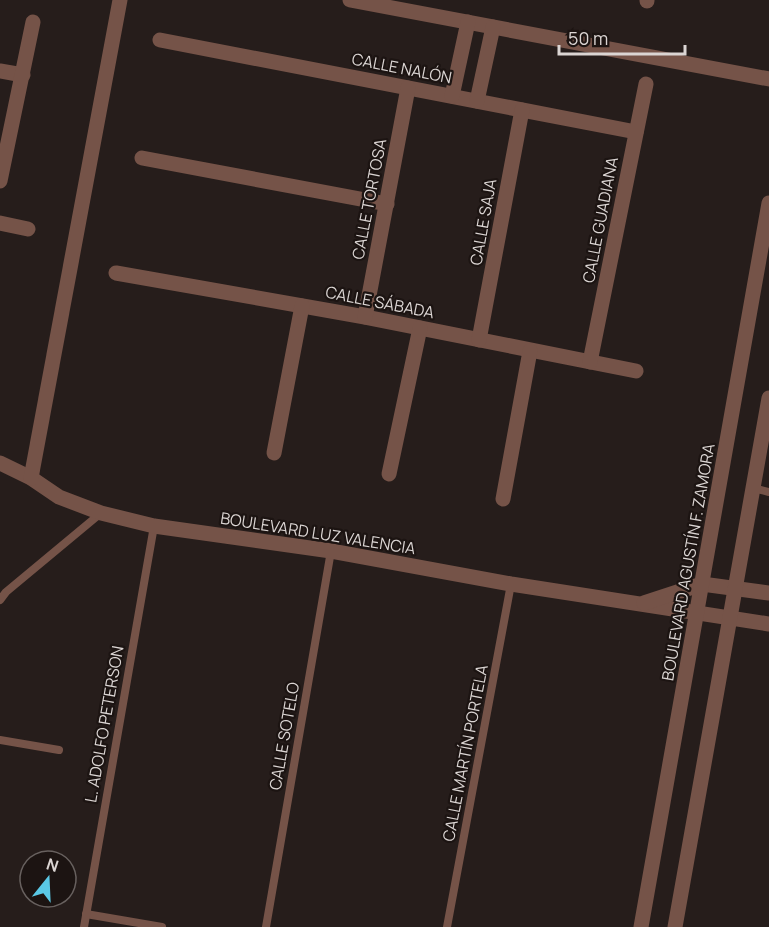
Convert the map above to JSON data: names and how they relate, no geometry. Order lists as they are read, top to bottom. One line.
{"streets":{"street":["CALLE NALÓN","CALLE TORTOSA","CALLE GUADIANA","CALLE SAJA","CALLE SÁBADA","BOULEVARD LUZ VALENCIA","BOULEVARD AGUSTÍN F. ZAMORA"],"lane":["L. ADOLFO PETERSON","CALLE SOTELO","CALLE MARTÍN PORTELA"]},"crossings":[["CALLE NALÓN","CALLE TORTOSA"],["CALLE NALÓN","CALLE GUADIANA"],["CALLE NALÓN","CALLE SAJA"],["CALLE TORTOSA","CALLE SÁBADA"],["CALLE GUADIANA","CALLE SÁBADA"],["CALLE SAJA","CALLE SÁBADA"],["BOULEVARD LUZ VALENCIA","BOULEVARD AGUSTÍN F. ZAMORA"],["BOULEVARD LUZ VALENCIA","L. ADOLFO PETERSON"],["BOULEVARD LUZ VALENCIA","CALLE SOTELO"],["BOULEVARD LUZ VALENCIA","CALLE MARTÍN PORTELA"]],"scale_bar":"50 m","north":"top"}
